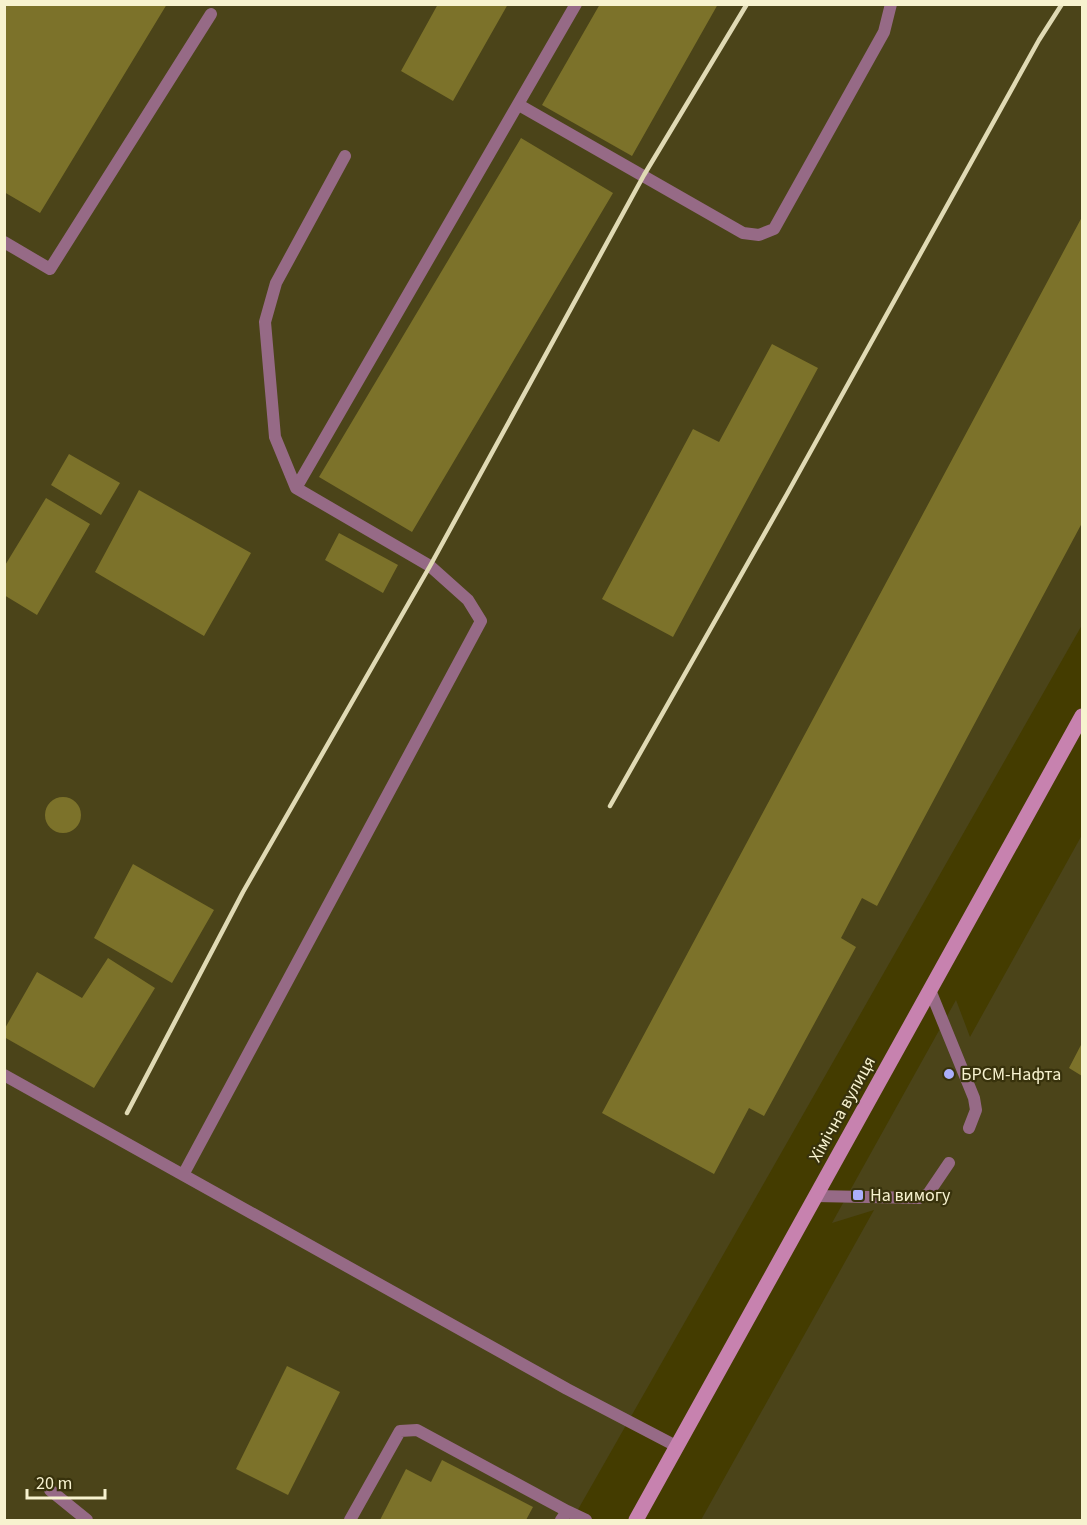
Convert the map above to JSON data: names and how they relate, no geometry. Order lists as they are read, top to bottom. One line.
{"streets":{"main road":["Хімічна вулиця"]},"places":{"other":["БРСМ-Нафта"],"transit":["На вимогу"]},"scale_bar":"20 m"}
